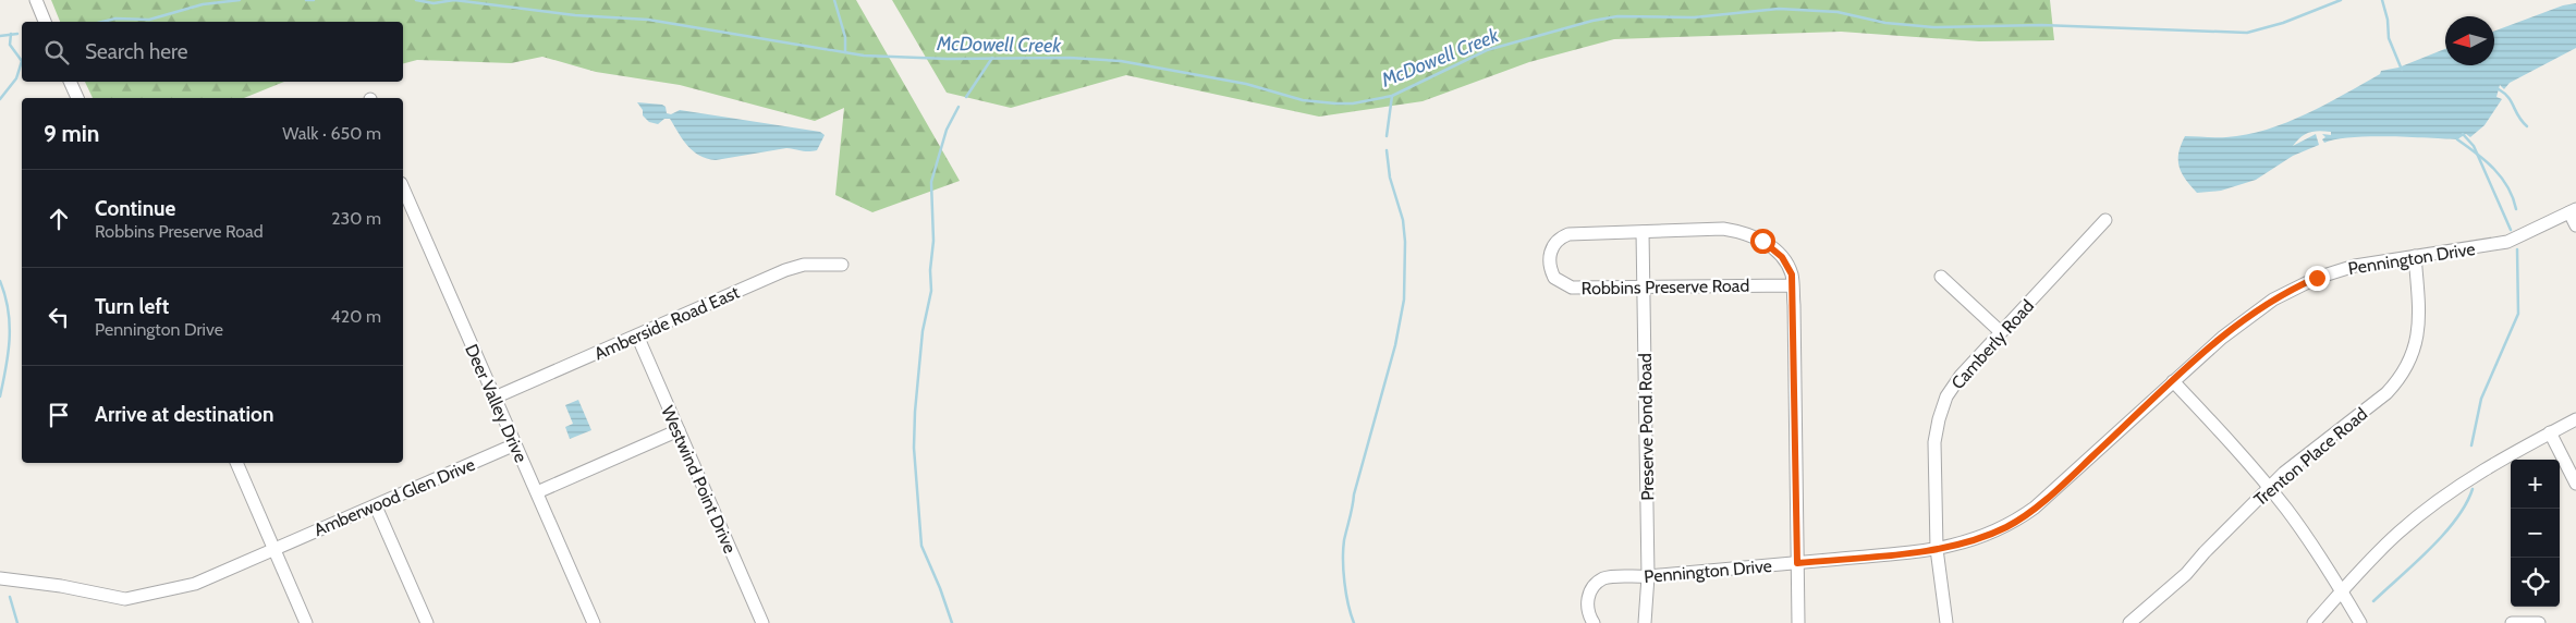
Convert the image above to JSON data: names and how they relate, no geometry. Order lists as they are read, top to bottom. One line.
{"streets":{"street":["Pennington Drive","Robbins Preserve Road","Amberside Road East","Camberly Road","Deer Valley Drive","Preserve Pond Road","Trenton Place Road","Westwind Point Drive","Amberwood Glen Drive"]},"crossings":[["Pennington Drive","Robbins Preserve Road"],["Pennington Drive","Camberly Road"],["Pennington Drive","Preserve Pond Road"],["Pennington Drive","Trenton Place Road"],["Robbins Preserve Road","Preserve Pond Road"],["Amberside Road East","Deer Valley Drive"],["Amberside Road East","Westwind Point Drive"],["Deer Valley Drive","Amberwood Glen Drive"]],"water":["McDowell Creek"],"north":"left","page":{"search":"Search here","heading":["9 min","Walk · 650 m"],"list":[["Continue","Robbins Preserve Road","230 m"],["Turn left","Pennington Drive","420 m"],"Arrive at destination"],"map_buttons":["+","−"]}}
